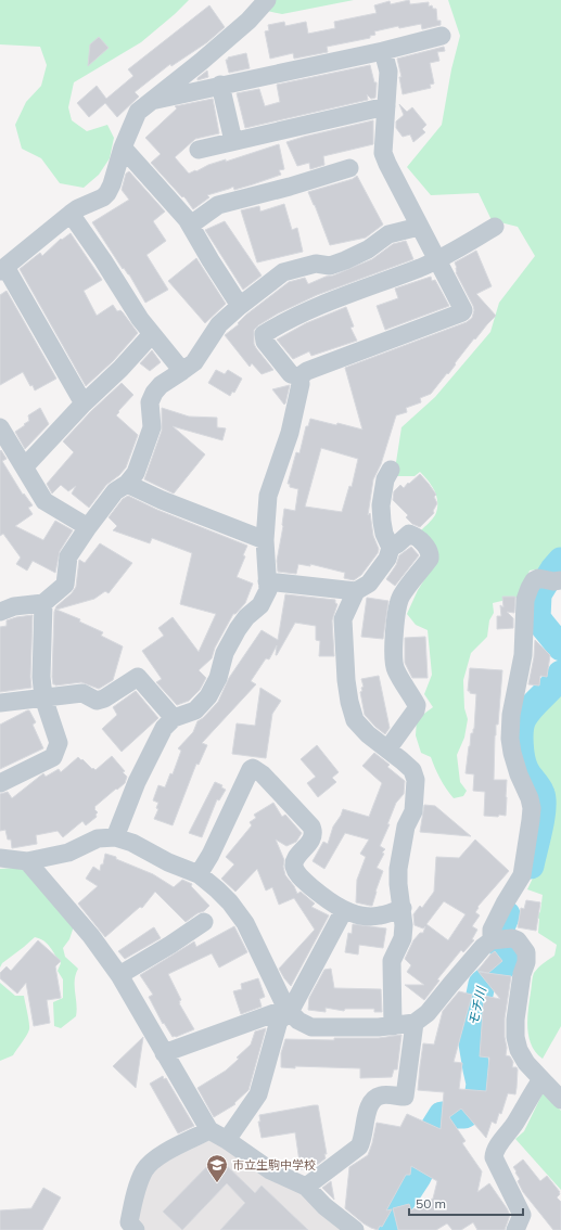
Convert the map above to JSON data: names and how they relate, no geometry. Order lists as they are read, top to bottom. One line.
{"water":["モチ川"],"places":{"school or university":["市立生駒中学校"]},"scale_bar":"50 m"}
